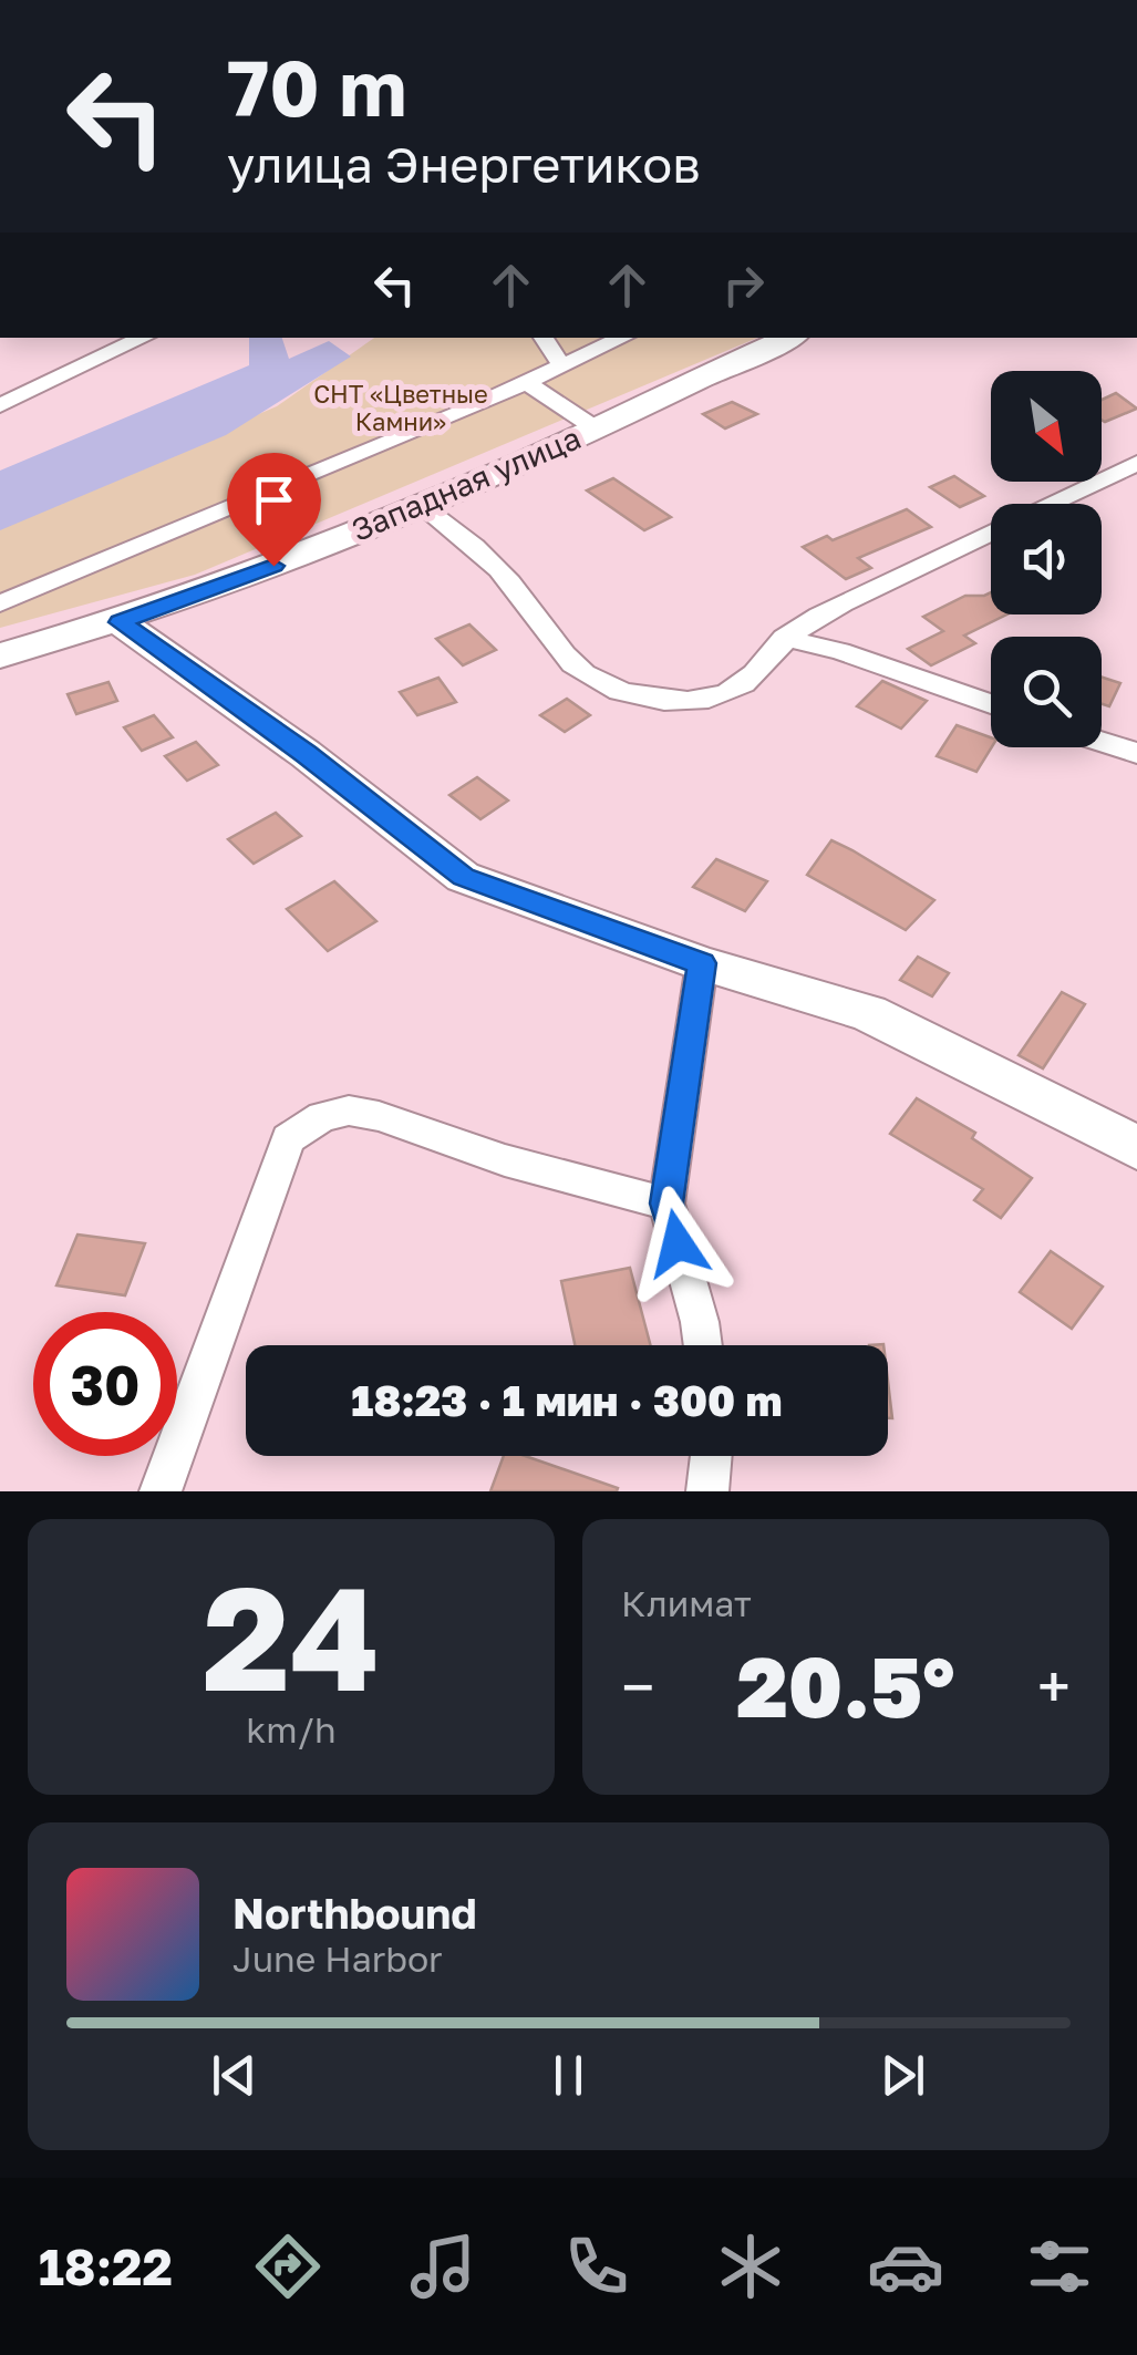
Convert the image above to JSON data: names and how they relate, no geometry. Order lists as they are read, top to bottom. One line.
{"streets":{"street":["Западная улица"]},"parks":["СНТ «Цветные Камни»"],"north":"bottom right","page":{"turn":["70 m","улица Энергетиков"],"limit":"30","trip":"18:23 · 1 мин · 300 m","tile":[["24","km/h"],"Климат"],"heat":["−","20.5°","+"],"song":["Northbound","June Harbor"],"tabs":"18:22"}}
